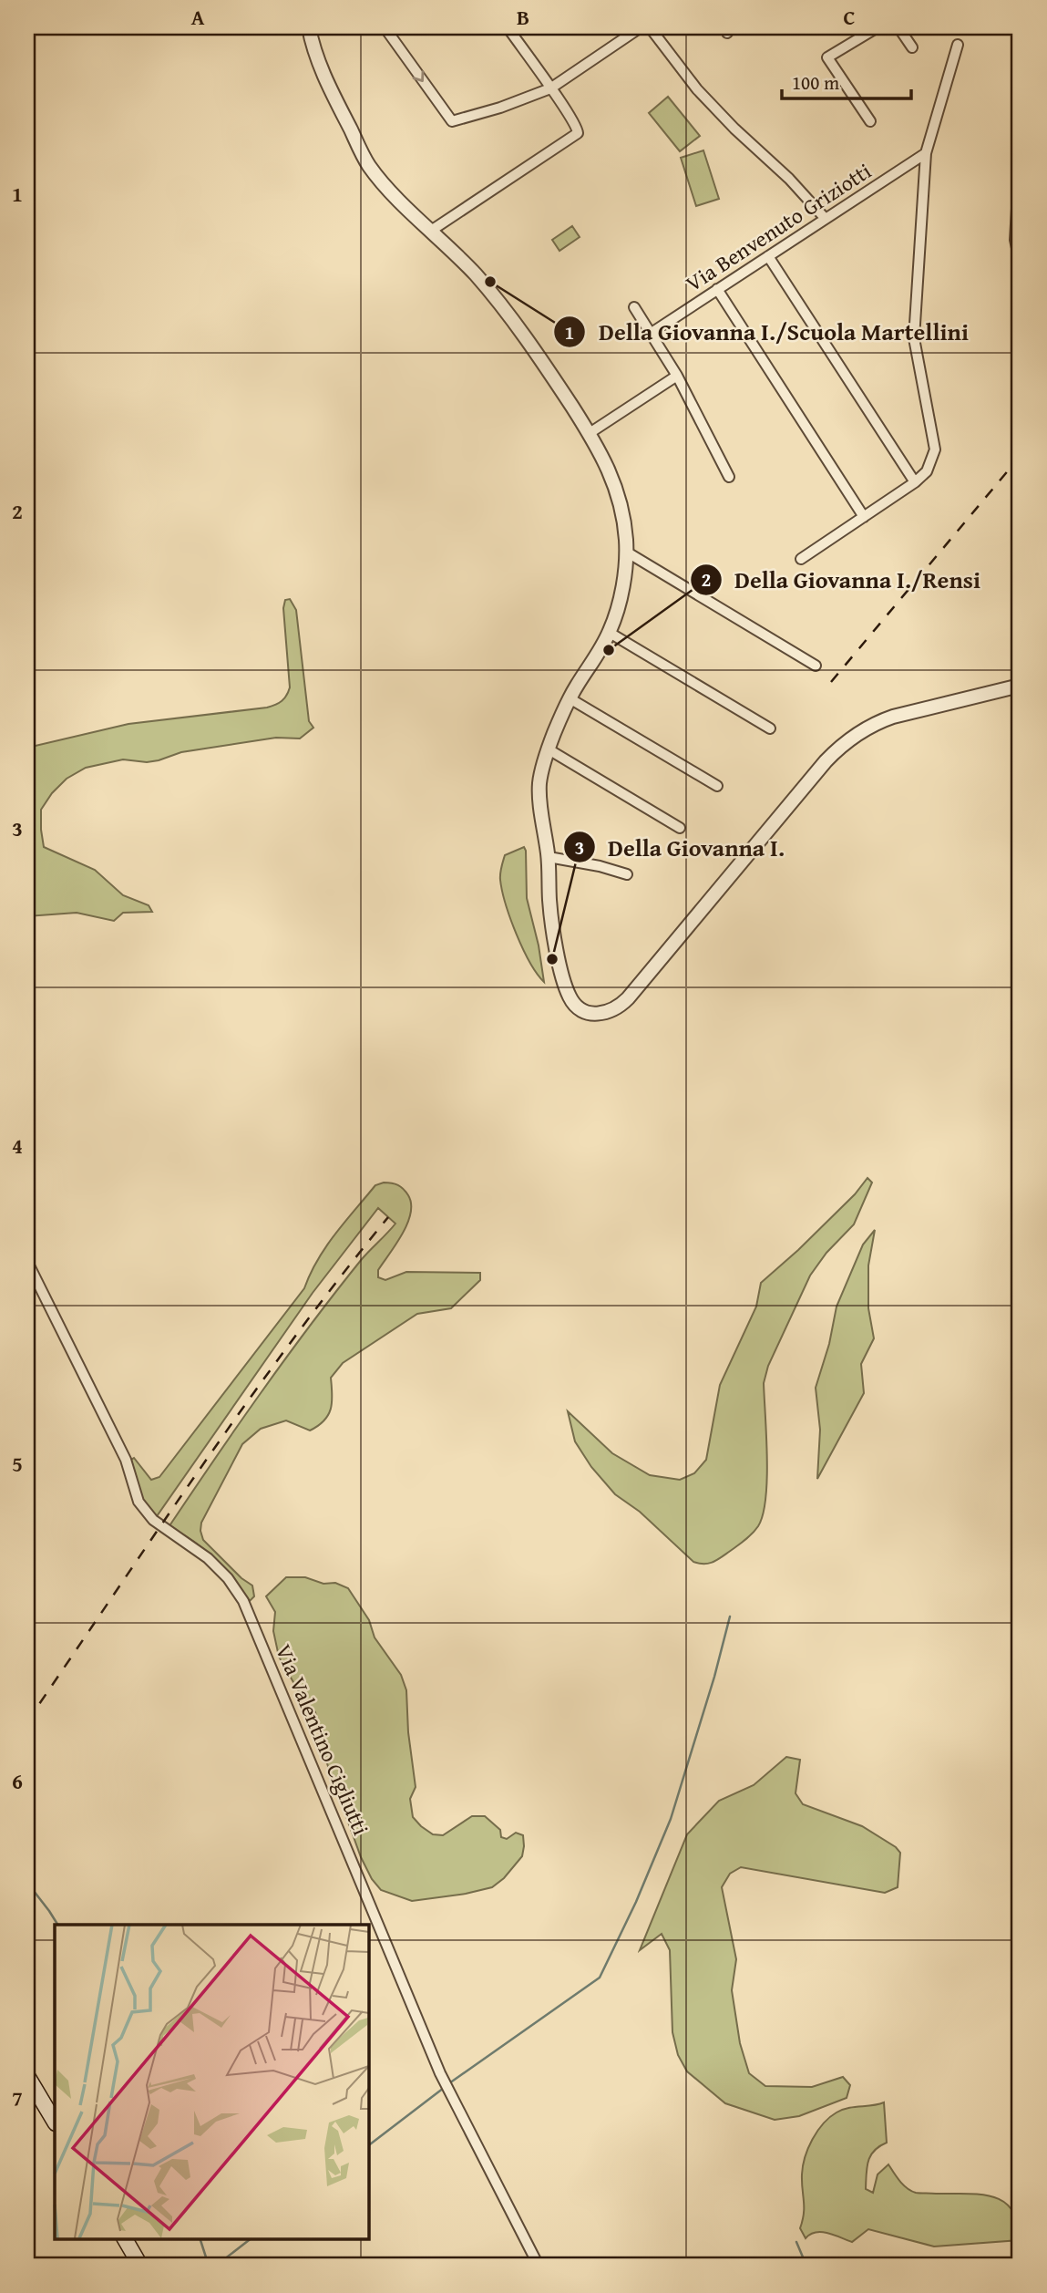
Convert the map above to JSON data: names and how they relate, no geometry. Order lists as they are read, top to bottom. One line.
{"streets":{"street":["Via Benvenuto Griziotti","Via Valentino Cigliutti"]},"places":["Della Giovanna I./Scuola Martellini","Della Giovanna I./Rensi","Della Giovanna I."],"scale_bar":"100 m","grid":{"columns":["A","B","C"],"rows":["1","2","3","4","5","6","7"]}}
